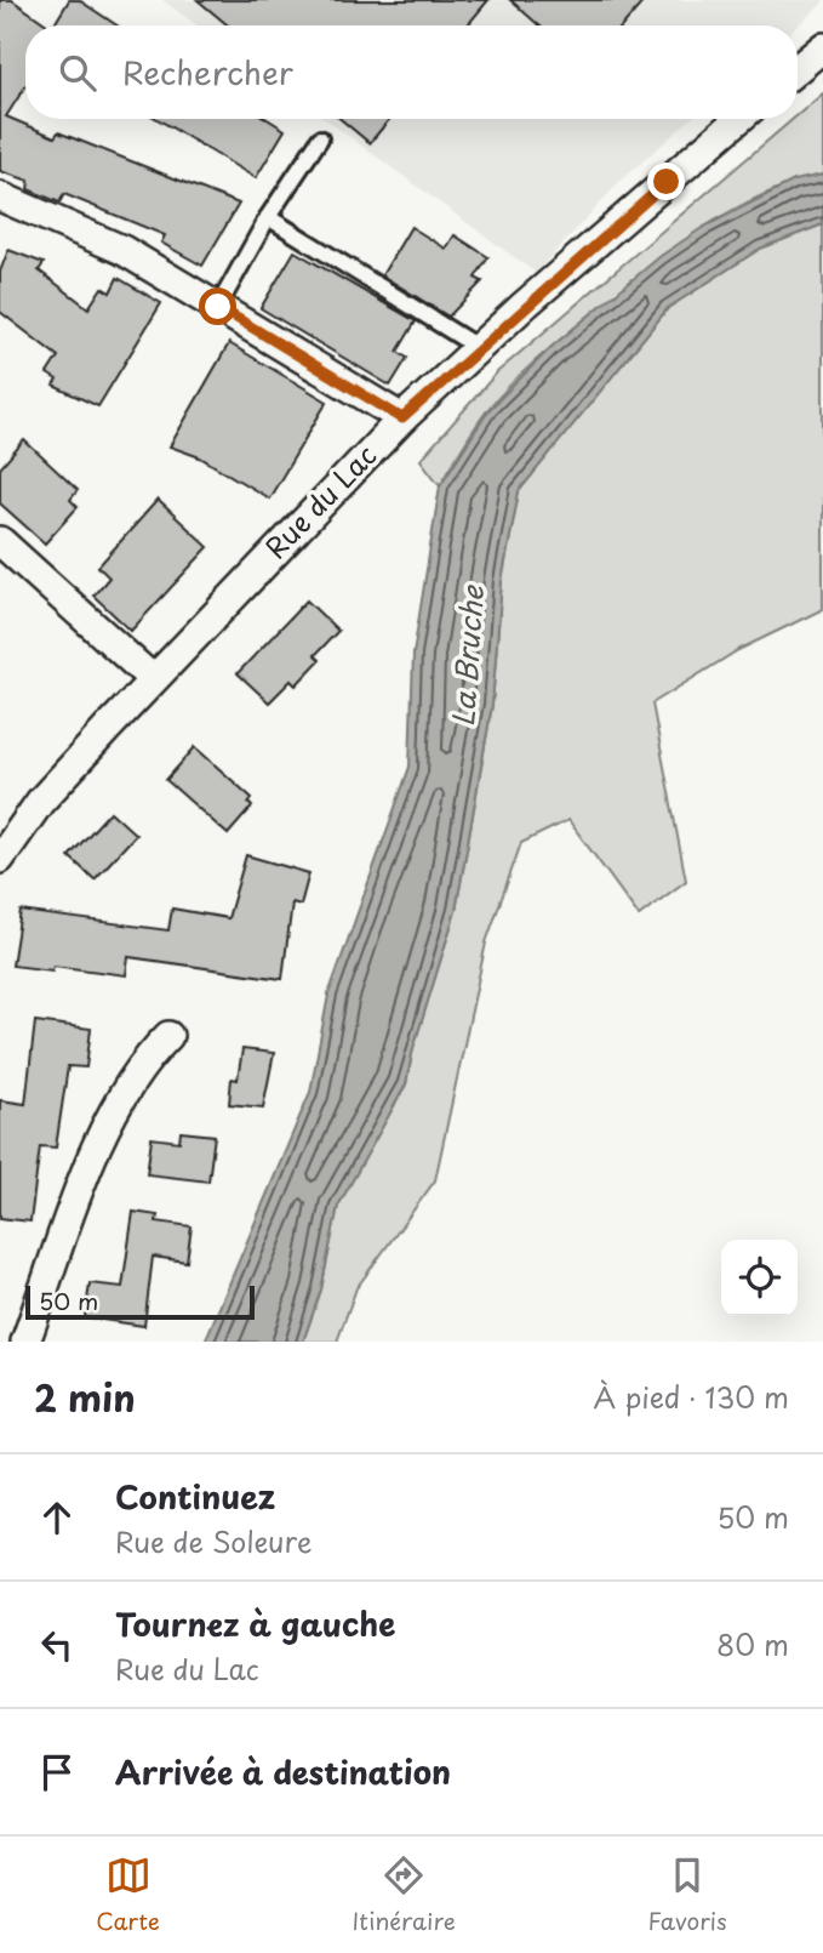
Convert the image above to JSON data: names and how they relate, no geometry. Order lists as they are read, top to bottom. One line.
{"streets":{"street":["Rue du Lac"]},"water":["La Bruche"],"scale_bar":"50 m","page":{"search":"Rechercher","scale":"50 m","heading":["2 min","À pied · 130 m"],"list":[["Continuez","Rue de Soleure","50 m"],["Tournez à gauche","Rue du Lac","80 m"],"Arrivée à destination"],"nav":["Carte","Itinéraire","Favoris"]}}
